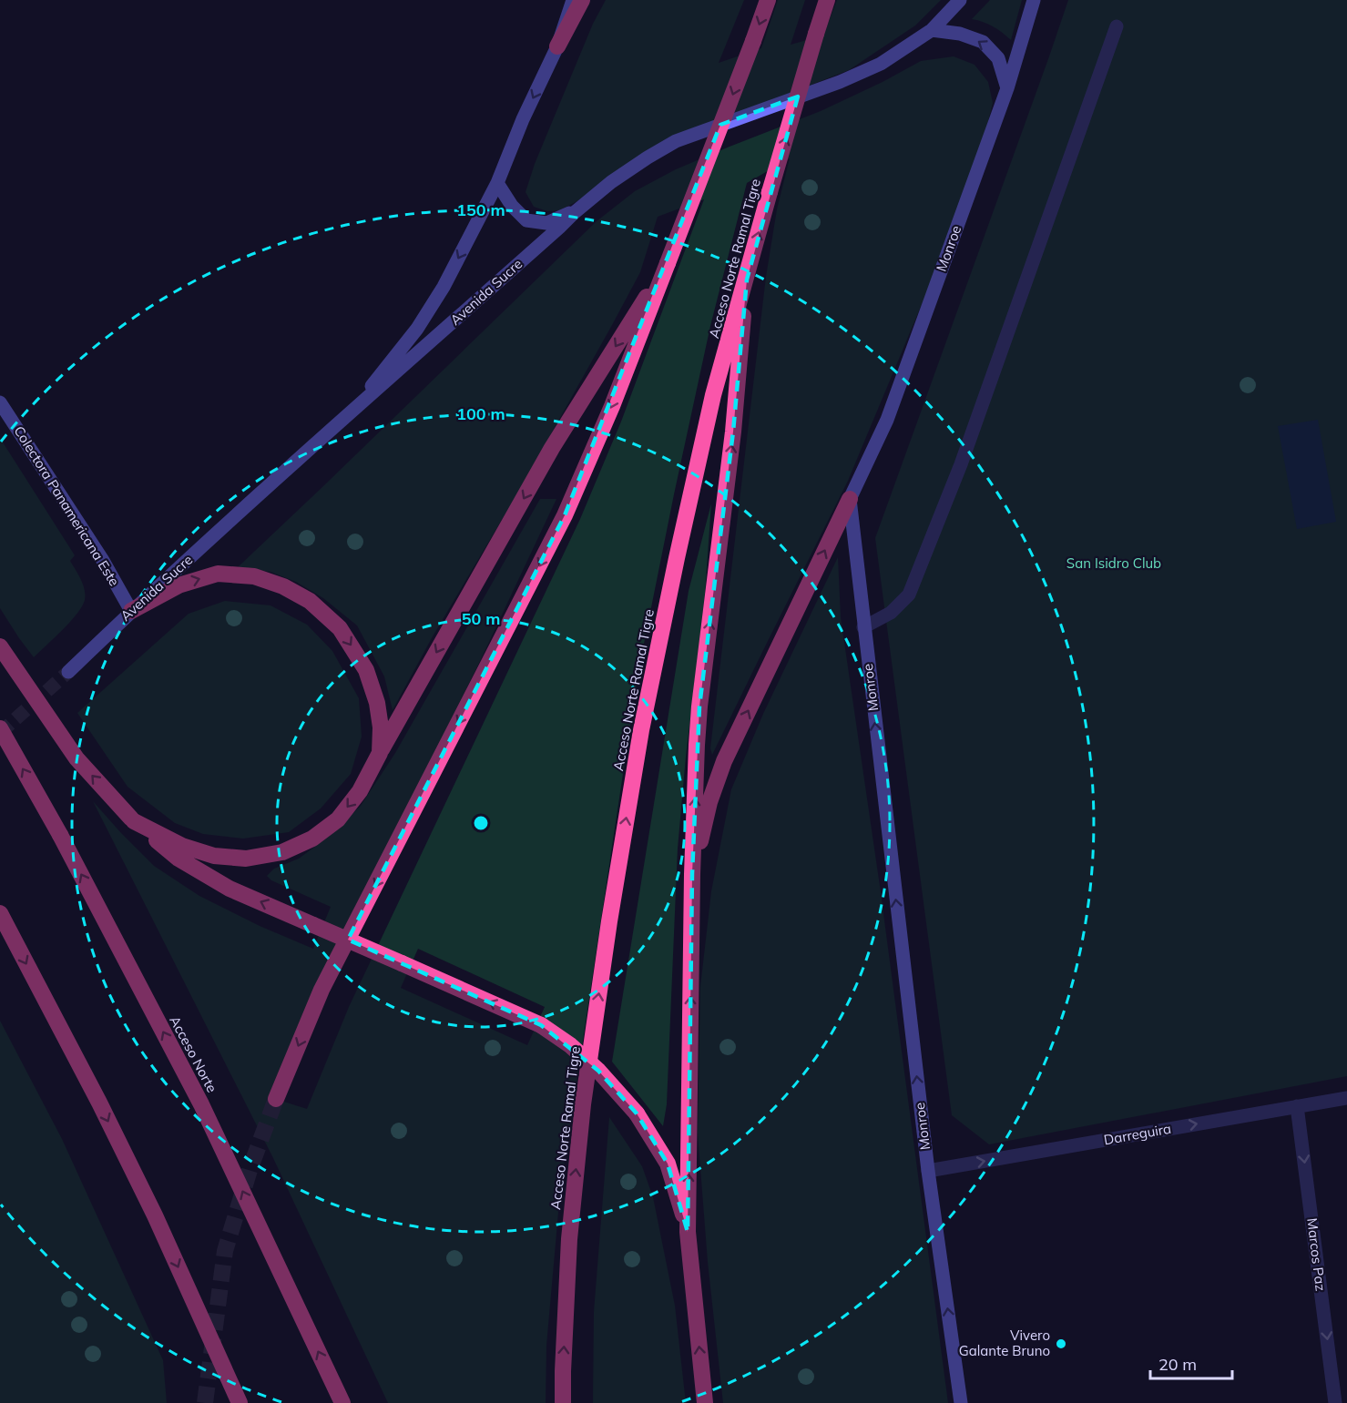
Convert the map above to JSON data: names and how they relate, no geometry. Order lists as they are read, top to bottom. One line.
{"streets":{"highway":["Acceso Norte Ramal Tigre","Acceso Norte"],"main road":["Monroe","Avenida Sucre","Colectora Panamericana Este"],"street":["Darreguira","Marcos Paz"]},"crossings":[["Monroe","Darreguira"],["Avenida Sucre","Colectora Panamericana Este"],["Darreguira","Marcos Paz"]],"one_way":["Monroe","Darreguira","Marcos Paz"],"parks":["San Isidro Club"],"places":["Vivero Galante Bruno"],"scale_bar":"20 m","rings":["150 m","100 m","50 m"]}
